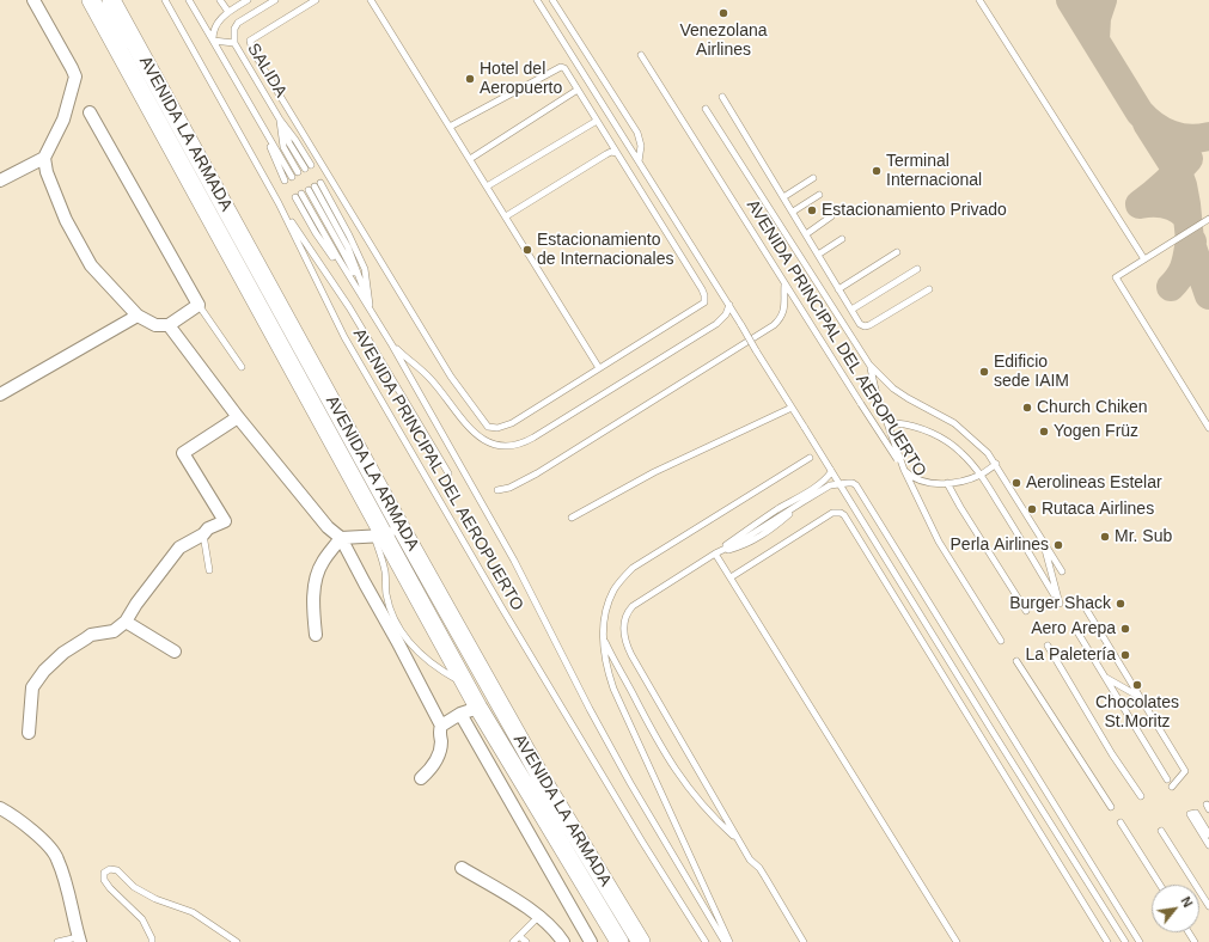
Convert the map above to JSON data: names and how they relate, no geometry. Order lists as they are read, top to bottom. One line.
{"streets":{"main road":["AVENIDA LA ARMADA"],"lane":["SALIDA","AVENIDA PRINCIPAL DEL AEROPUERTO"]},"places":["Venezolana Airlines","Hotel del Aeropuerto","Terminal Internacional","Estacionamiento Privado","Estacionamiento de Internacionales","Edificio sede IAIM","Church Chiken","Yogen Früz","Aerolineas Estelar","Rutaca Airlines","Mr. Sub","Perla Airlines","Burger Shack","Aero Arepa","La Paletería","Chocolates St.Moritz"],"north":"top right"}
